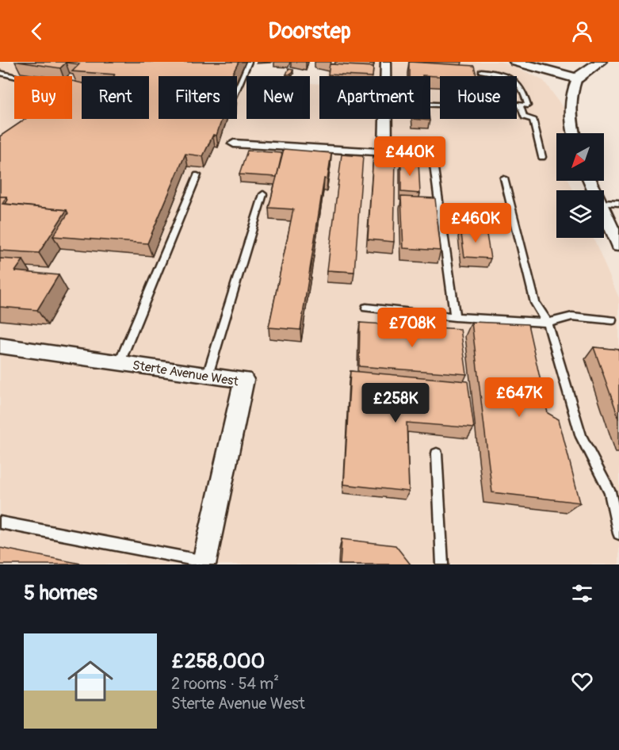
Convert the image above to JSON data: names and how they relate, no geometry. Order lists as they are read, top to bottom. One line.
{"streets":{"street":["Sterte Avenue West"]},"north":"bottom left","page":{"header":"Doorstep","chip":["Buy","Rent","Filters","New","Apartment","House"],"price":["£440K","£460K","£708K","£647K","£258K"],"heading":"5 homes","list":[{"name":"£258,000","note":"2 rooms · 54 m² · Sterte Avenue West"}]}}
